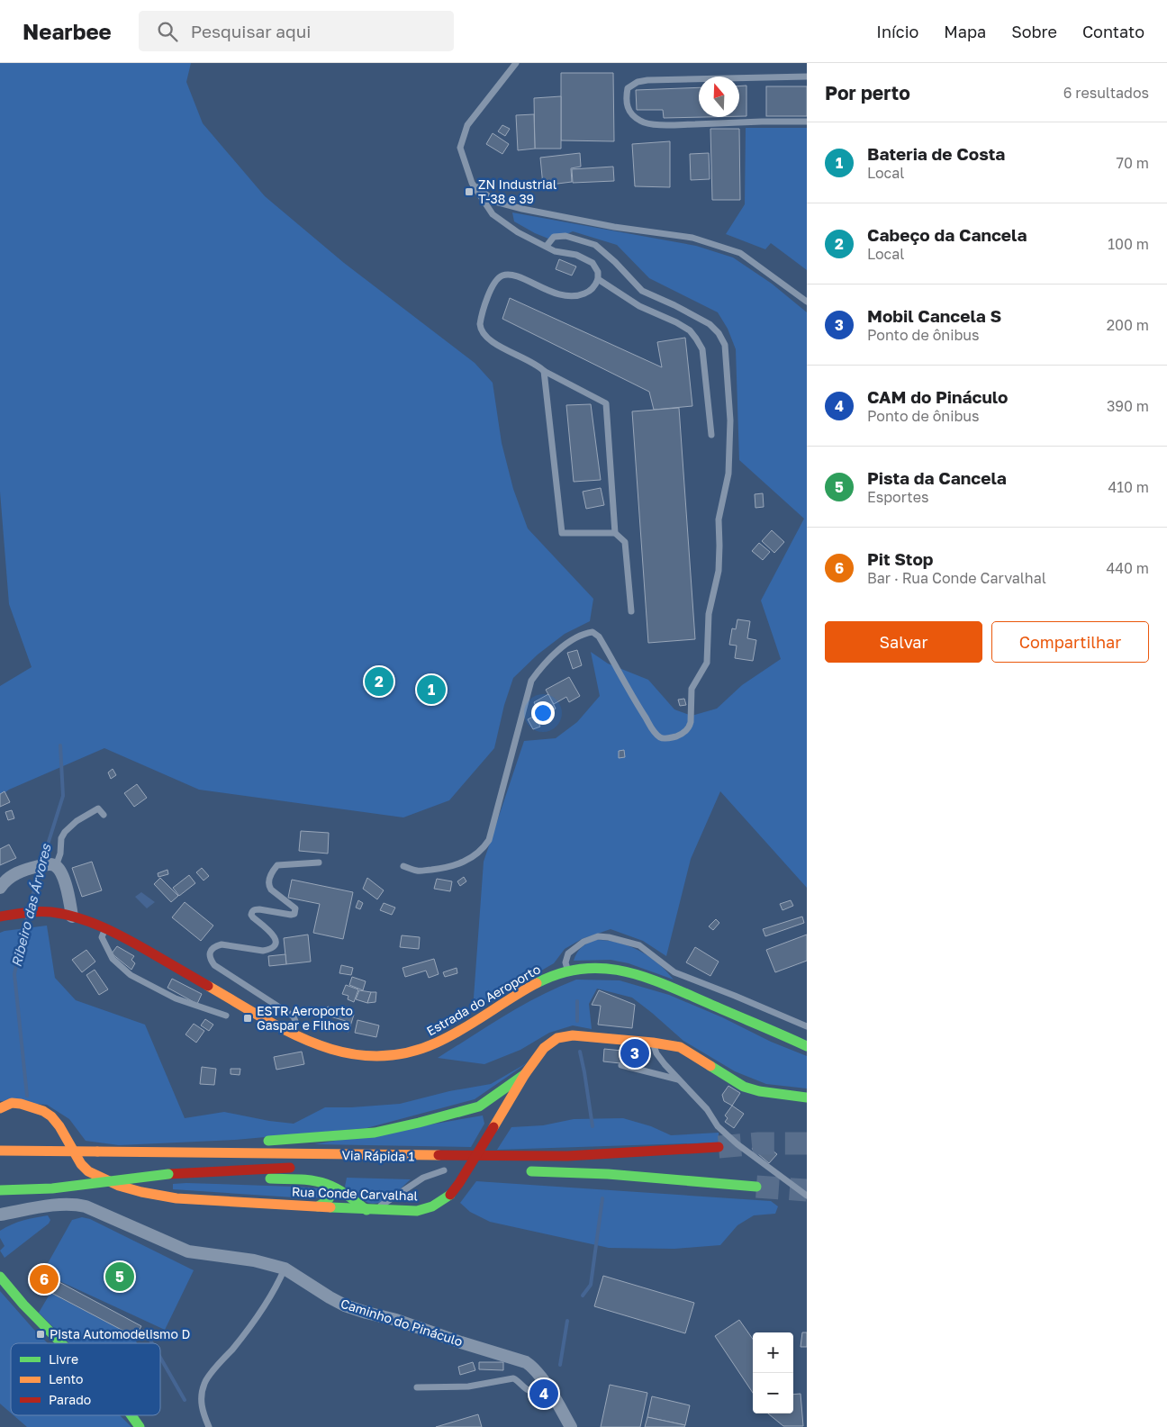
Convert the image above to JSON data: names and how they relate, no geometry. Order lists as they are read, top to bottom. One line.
{"streets":{"main road":["Estrada do Aeroporto","Via Rápida 1","Rua Conde Carvalhal"],"street":["Caminho do Pináculo"]},"water":["Ribeiro das Árvores"],"places":{"transit":["ZN Industrial T-38 e 39","ESTR Aeroporto Gaspar e Filhos","Pista Automodelismo D"]},"legend":["Livre","Lento","Parado"],"north":"top","page":{"header":"Nearbee","search":"Pesquisar aqui","nav":["Início","Mapa","Sobre","Contato"],"heading":["Por perto","6 resultados"],"list":[{"mark":"1","name":"Bateria de Costa","note":"Local","value":"70 m"},{"mark":"2","name":"Cabeço da Cancela","note":"Local","value":"100 m"},{"mark":"3","name":"Mobil Cancela S","note":"Ponto de ônibus","value":"200 m"},{"mark":"4","name":"CAM do Pináculo","note":"Ponto de ônibus","value":"390 m"},{"mark":"5","name":"Pista da Cancela","note":"Esportes","value":"410 m"},{"mark":"6","name":"Pit Stop","note":"Bar · Rua Conde Carvalhal","value":"440 m"}],"buttons":["Salvar","Compartilhar"],"pins":["2","1","3","5","6","4"],"map_buttons":["+","−"]}}
